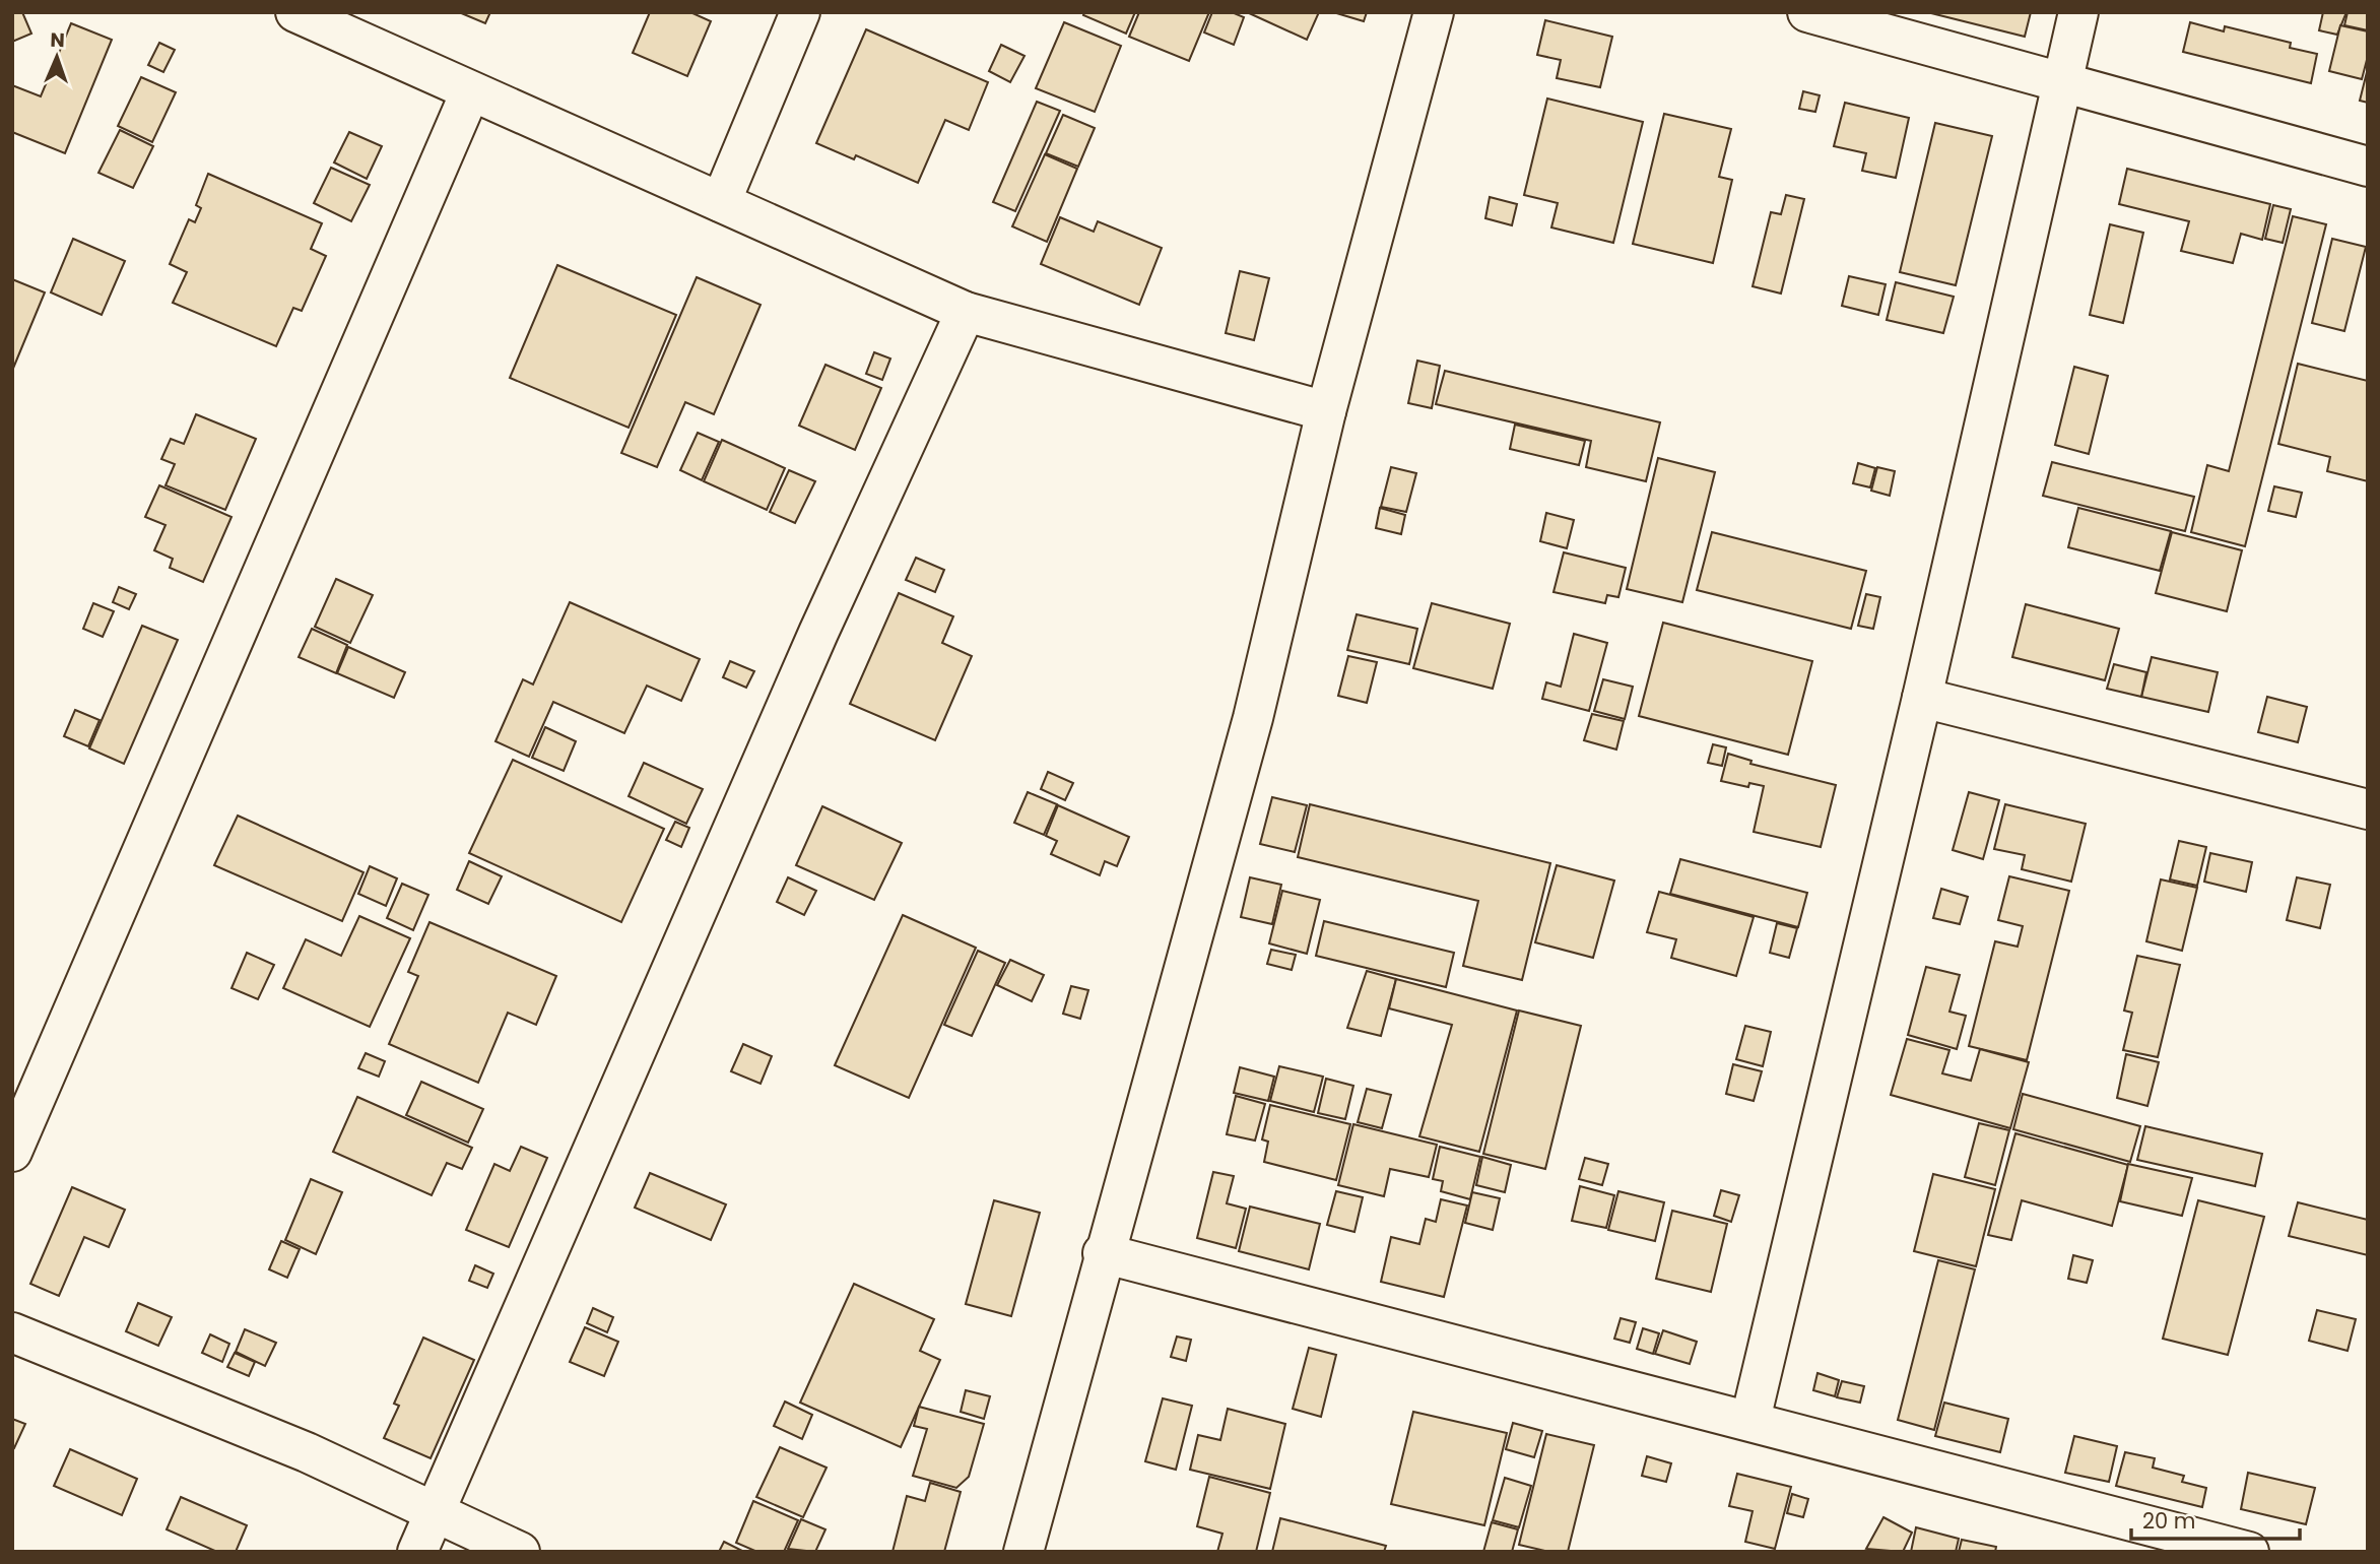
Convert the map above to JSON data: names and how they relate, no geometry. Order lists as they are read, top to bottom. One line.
{"scale_bar":"20 m","north":"top"}
